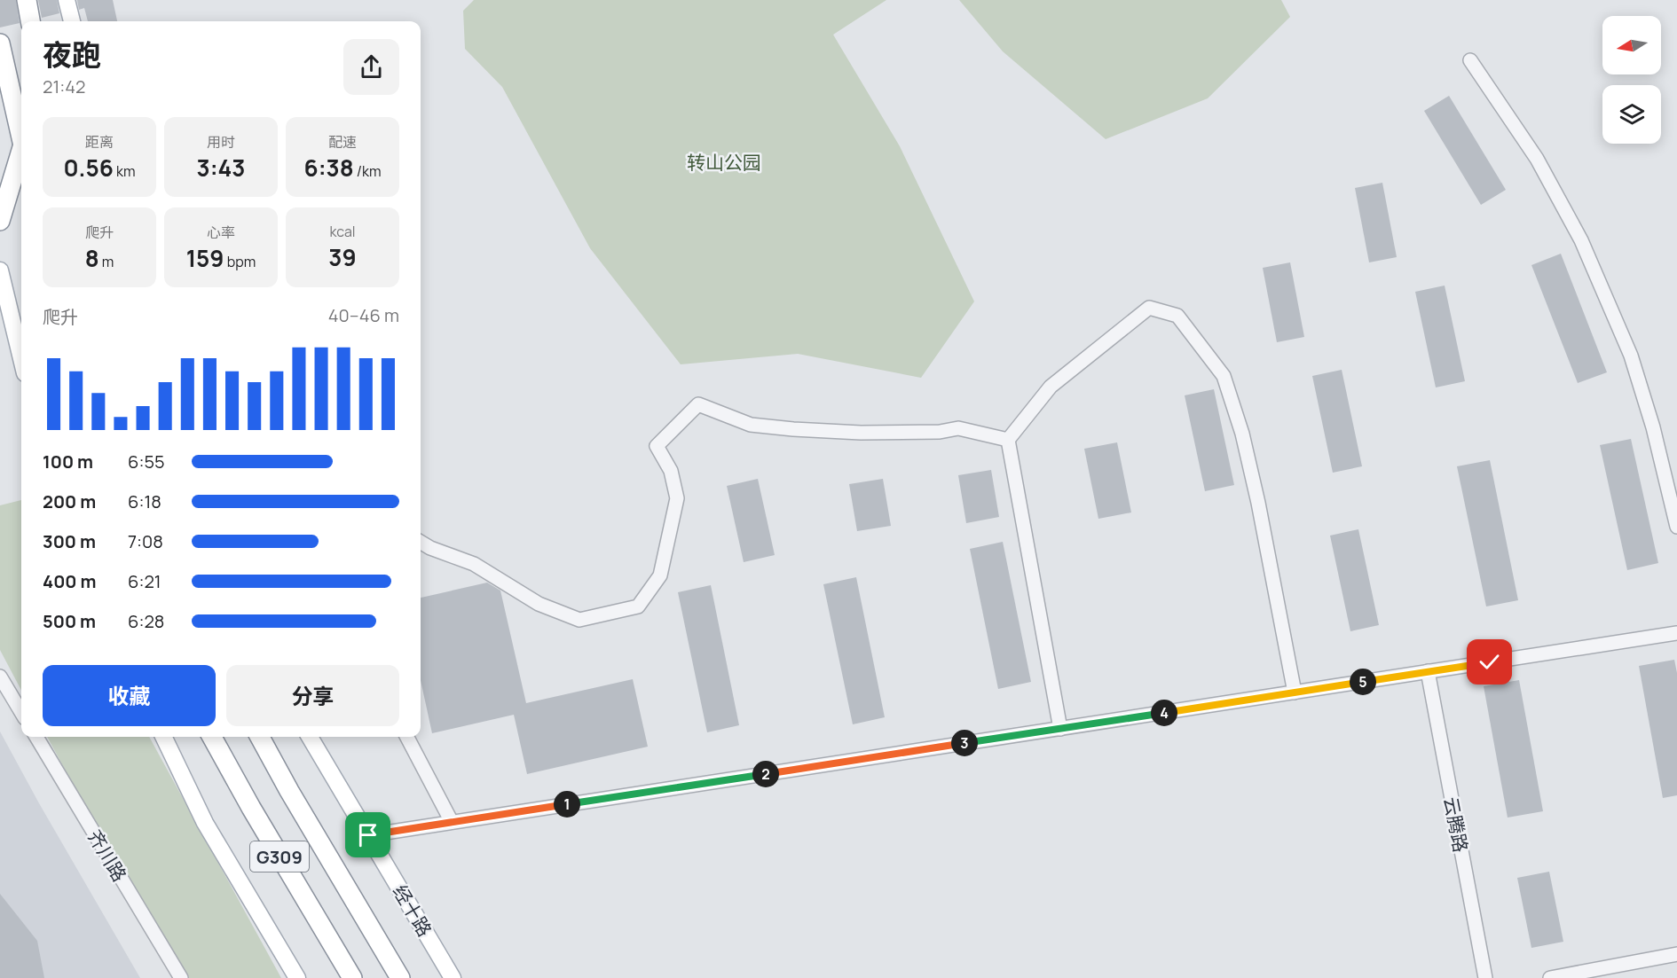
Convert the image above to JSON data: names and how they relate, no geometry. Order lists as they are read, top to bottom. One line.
{"streets":{"highway":["G309"],"main road":["经十路"],"street":["云腾路","齐川路"]},"parks":["转山公园"],"north":"left","page":{"heading":["夜跑","21:42"],"stats":[["距离","0.56 km"],["用时","3:43"],["配速","6:38 /km"],["爬升","8 m"],["心率","159 bpm"],["kcal","39"]],"chart":["爬升","40–46 m"],"list":[{"name":"100 m","note":"6:55"},{"name":"200 m","note":"6:18"},{"name":"300 m","note":"7:08"},{"name":"400 m","note":"6:21"},{"name":"500 m","note":"6:28"}],"buttons":["收藏","分享"],"pins":["5","4","3","2","1"]}}
